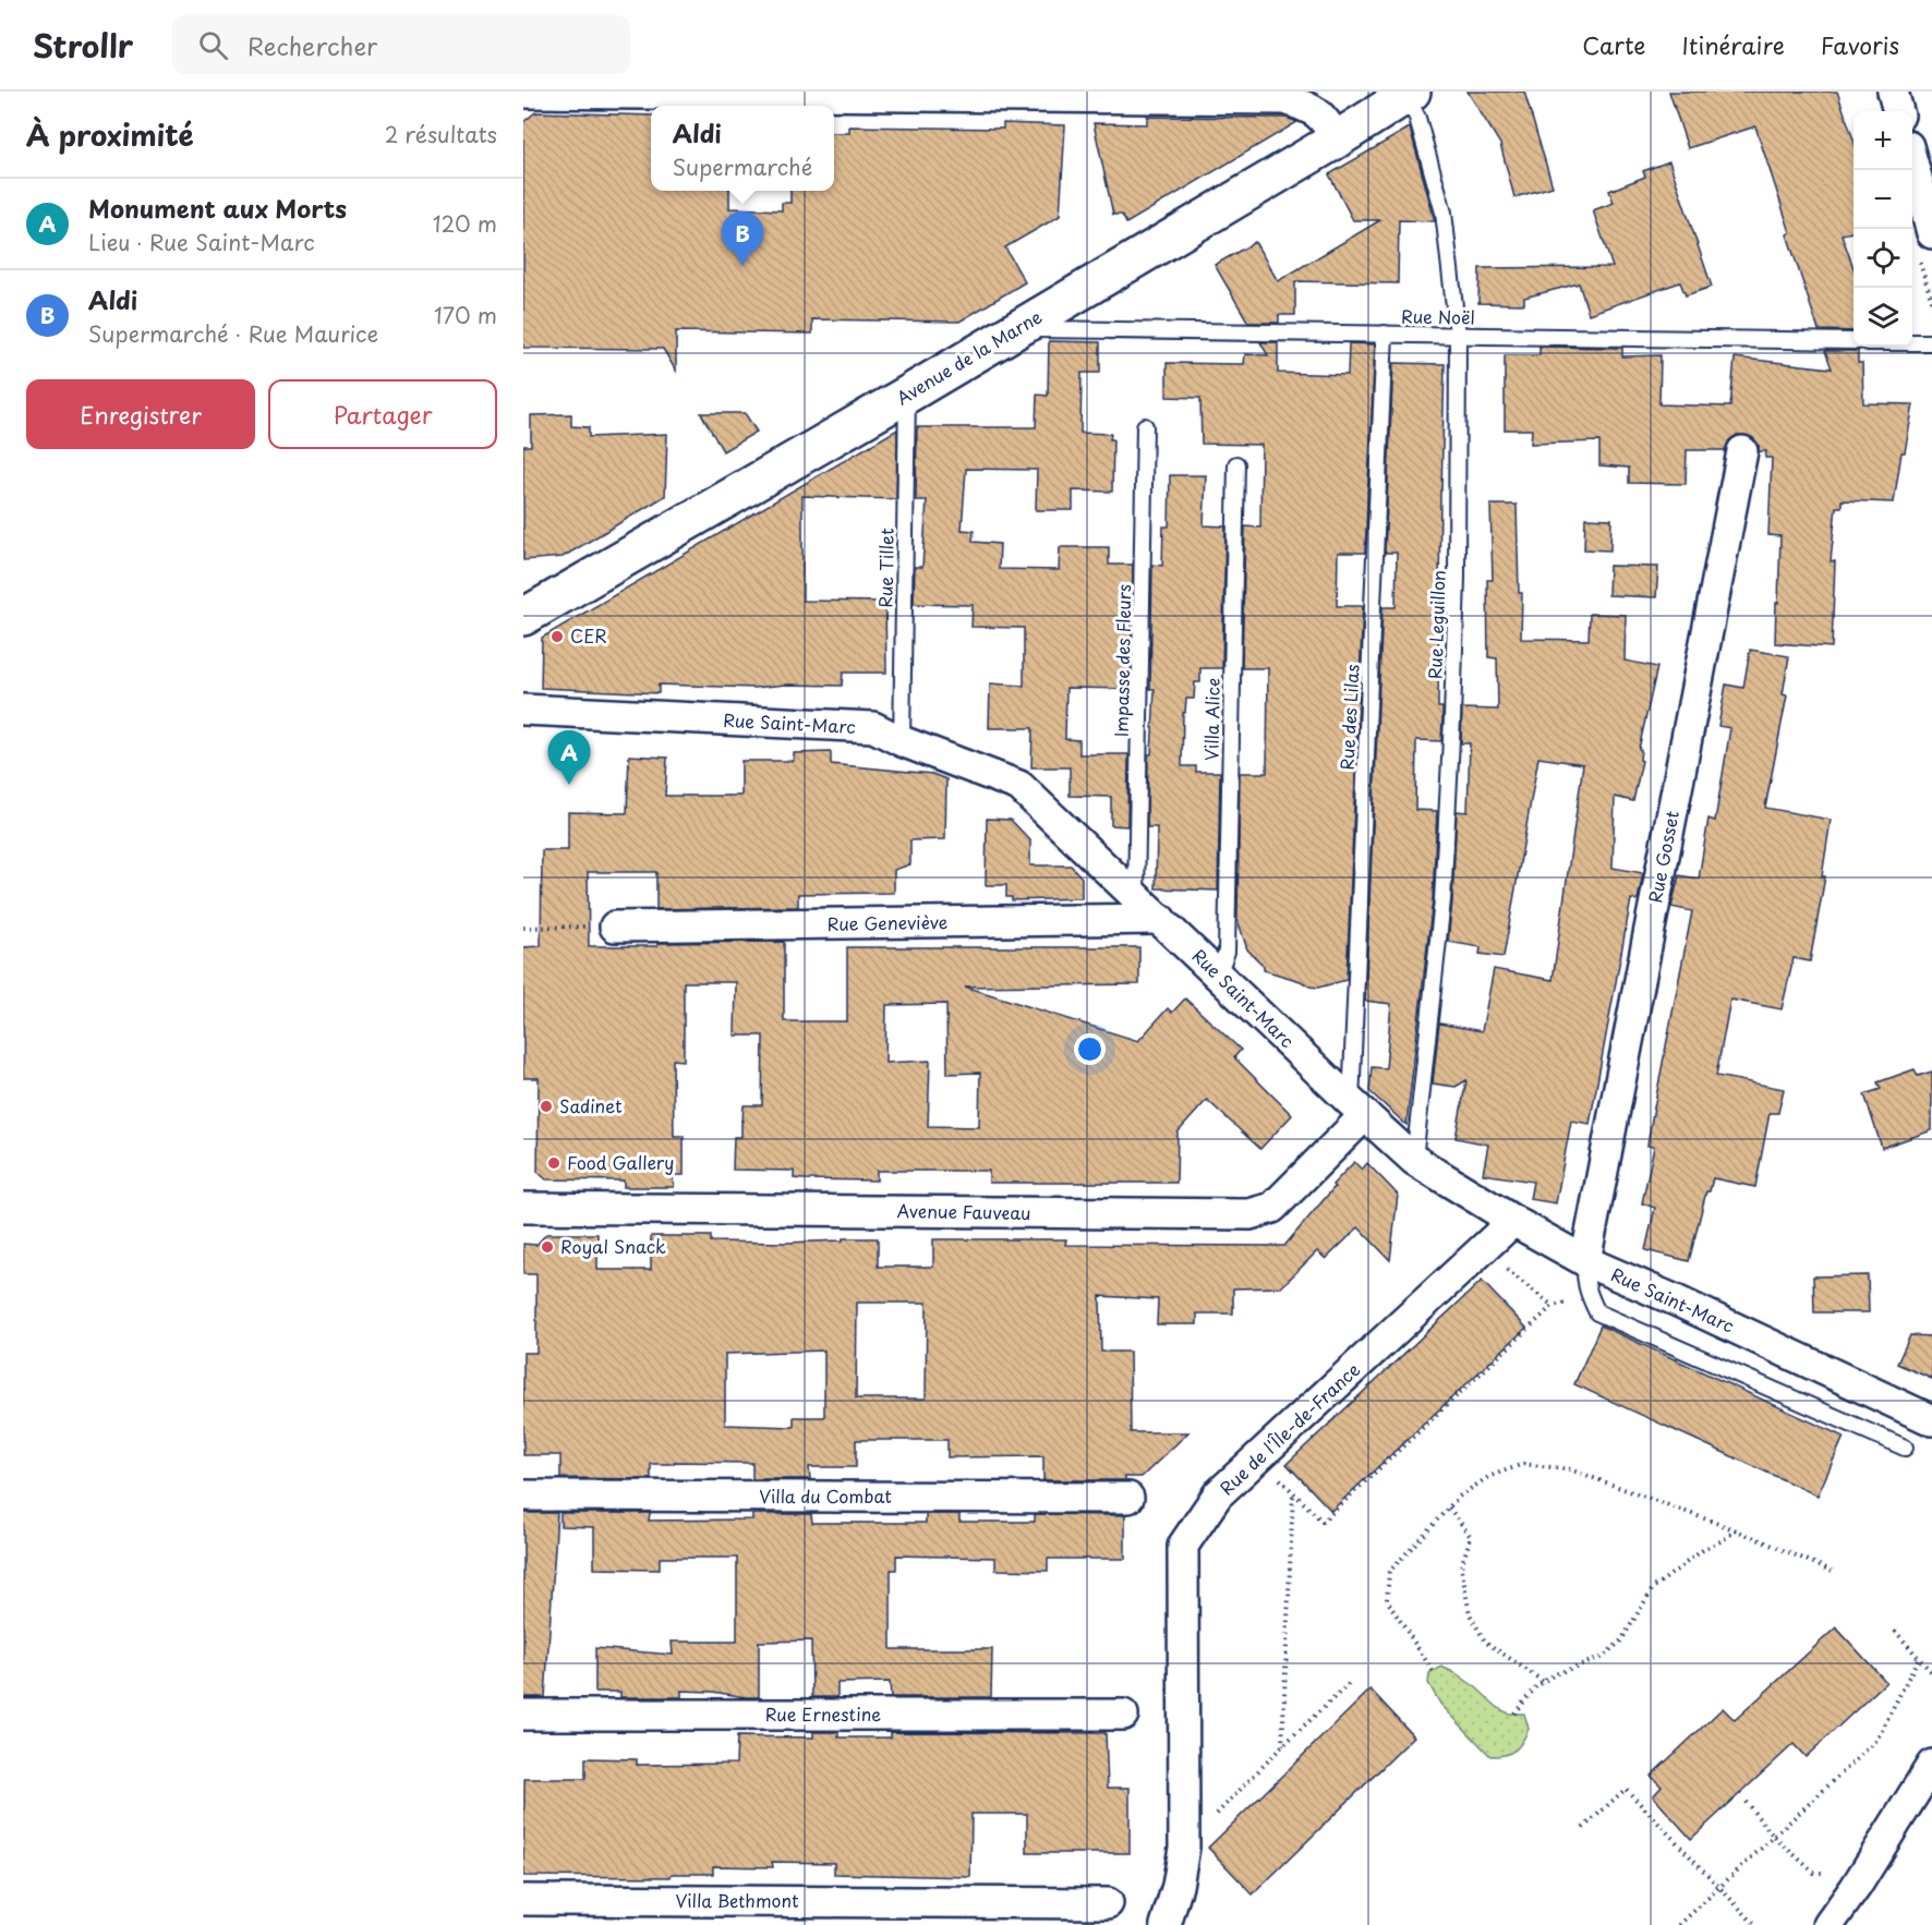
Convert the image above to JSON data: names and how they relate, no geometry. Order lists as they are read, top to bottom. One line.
{"streets":{"street":["Avenue de la Marne","Rue Saint-Marc","Rue Gosset","Rue Geneviève","Avenue Fauveau","Rue de l'Île-de-France","Villa du Combat","Rue Ernestine","Villa Bethmont"],"lane":["Rue Noël","Rue Tillet","Rue Leguillon","Impasse des Fleurs","Rue des Lilas","Villa Alice"]},"crossings":[["Rue Noël","Avenue de la Marne"],["Rue Noël","Rue Leguillon"],["Rue Noël","Rue des Lilas"],["Avenue de la Marne","Rue Tillet"],["Avenue de la Marne","Rue Leguillon"],["Rue Tillet","Rue Saint-Marc"],["Rue Leguillon","Rue Saint-Marc"],["Impasse des Fleurs","Rue Saint-Marc"],["Rue des Lilas","Rue Saint-Marc"],["Rue des Lilas","Avenue Fauveau"],["Villa Alice","Rue Saint-Marc"],["Rue Saint-Marc","Rue Gosset"],["Rue Saint-Marc","Rue Geneviève"],["Rue Saint-Marc","Avenue Fauveau"],["Rue Saint-Marc","Rue de l'Île-de-France"]],"places":["CER","Sadinet","Food Gallery","Royal Snack"],"page":{"header":"Strollr","search":"Rechercher","nav":["Carte","Itinéraire","Favoris"],"heading":["À proximité","2 résultats"],"popup":["Aldi","Supermarché"],"map_buttons":["+","−"],"list":[{"mark":"A","name":"Monument aux Morts","note":"Lieu · Rue Saint-Marc","value":"120 m"},{"mark":"B","name":"Aldi","note":"Supermarché · Rue Maurice","value":"170 m"}],"pins":["B","A"],"buttons":["Enregistrer","Partager"]}}
